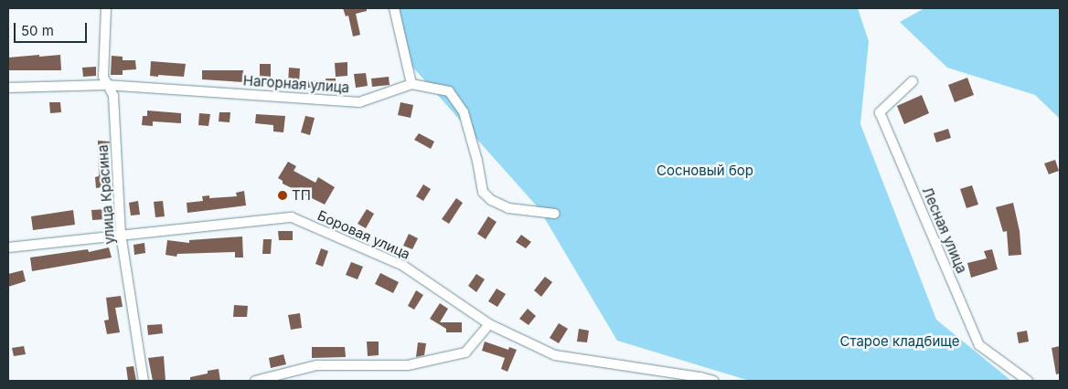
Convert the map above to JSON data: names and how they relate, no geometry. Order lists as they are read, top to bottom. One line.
{"streets":{"street":["Нагорная улица","улица Красина","Лесная улица","Боровая улица"]},"crossings":[["Нагорная улица","улица Красина"],["улица Красина","Боровая улица"]],"parks":["Сосновый бор","Старое кладбище"],"places":["ТП"],"scale_bar":"50 m"}
